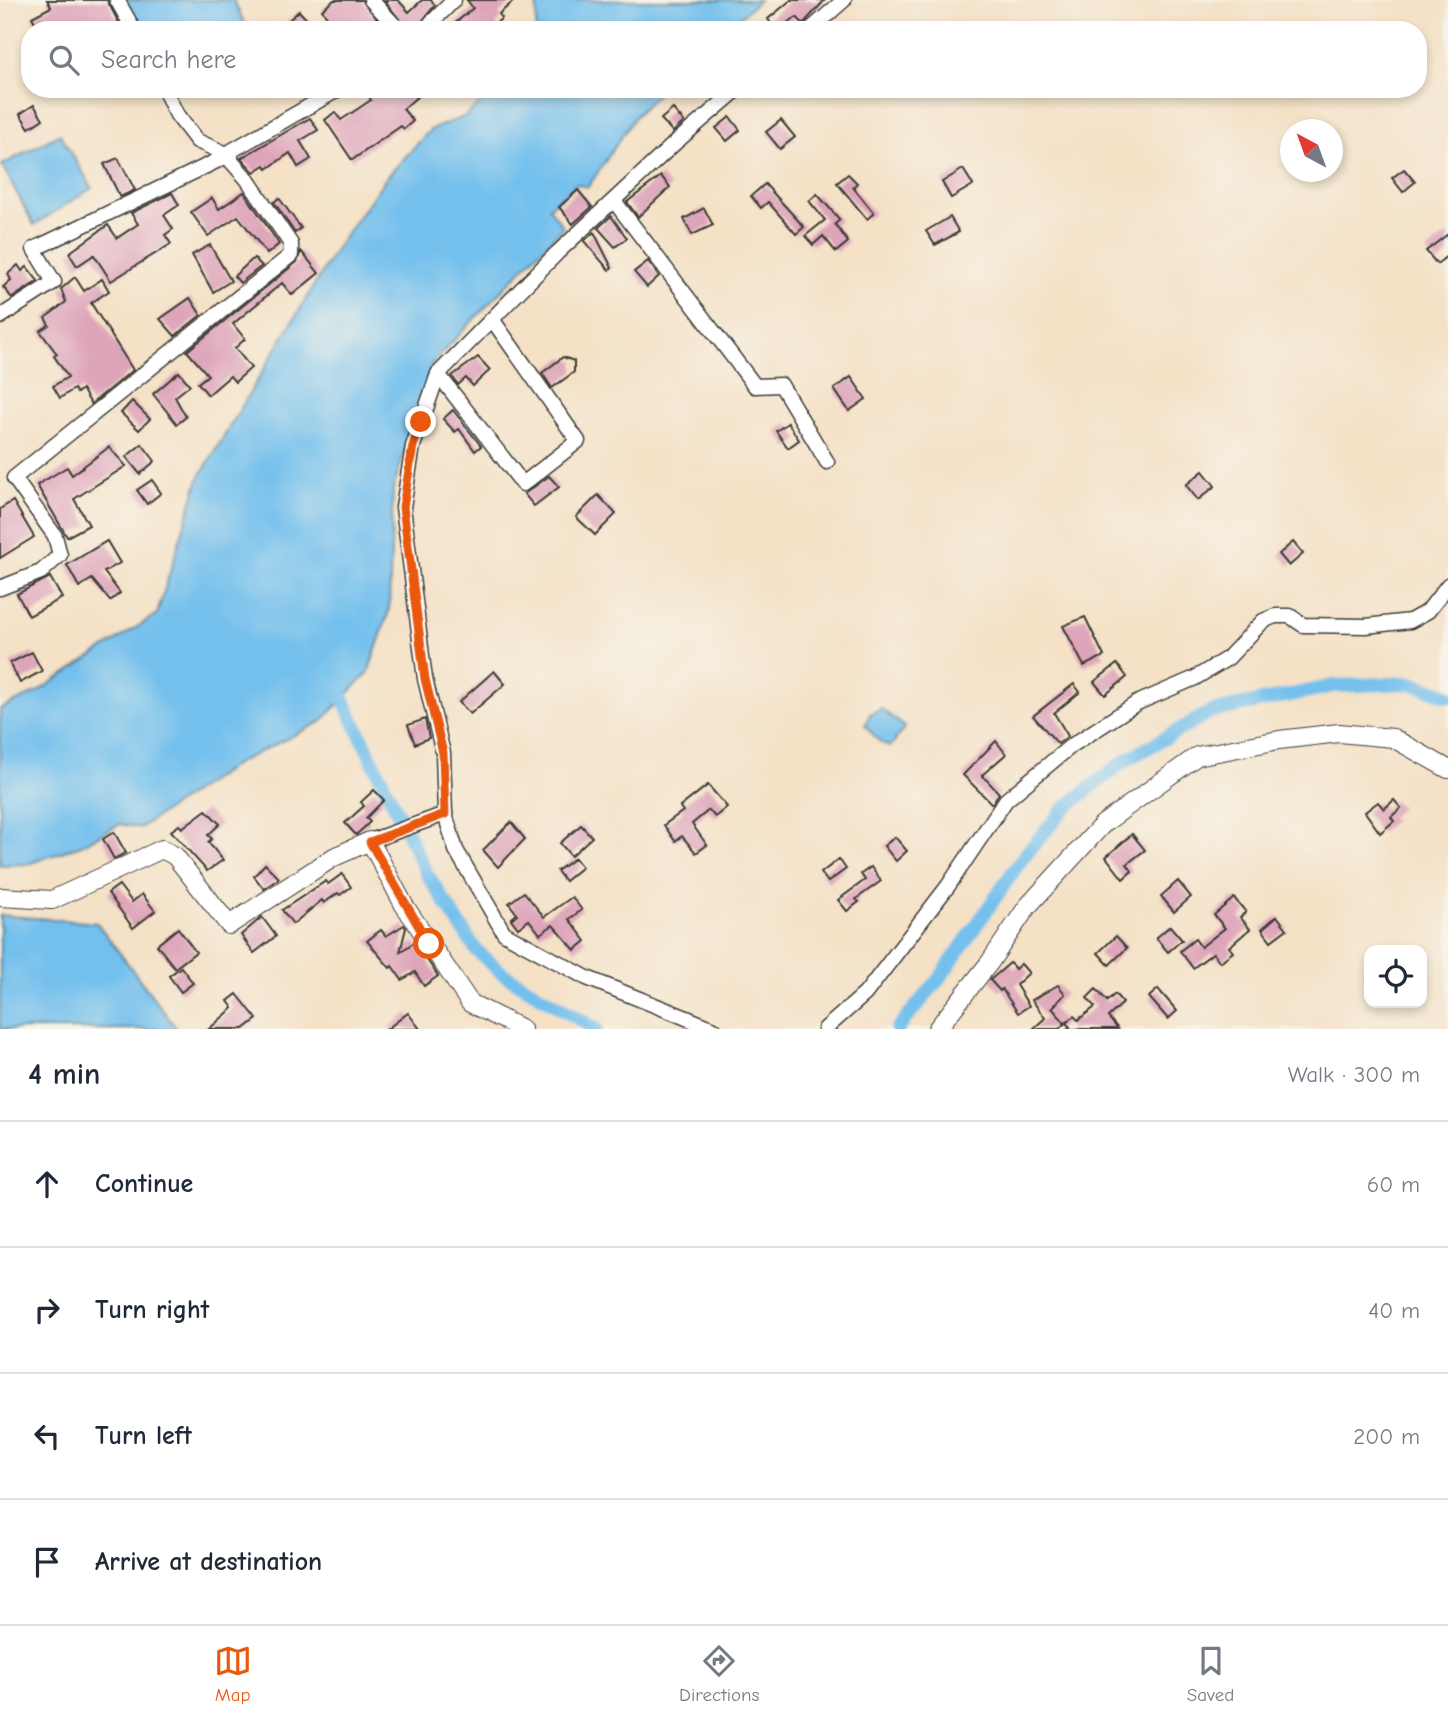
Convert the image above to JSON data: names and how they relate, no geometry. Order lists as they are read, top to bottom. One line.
{"north":"top left","page":{"search":"Search here","heading":["4 min","Walk · 300 m"],"list":[["Continue","60 m"],["Turn right","40 m"],["Turn left","200 m"],"Arrive at destination"],"nav":["Map","Directions","Saved"]}}
